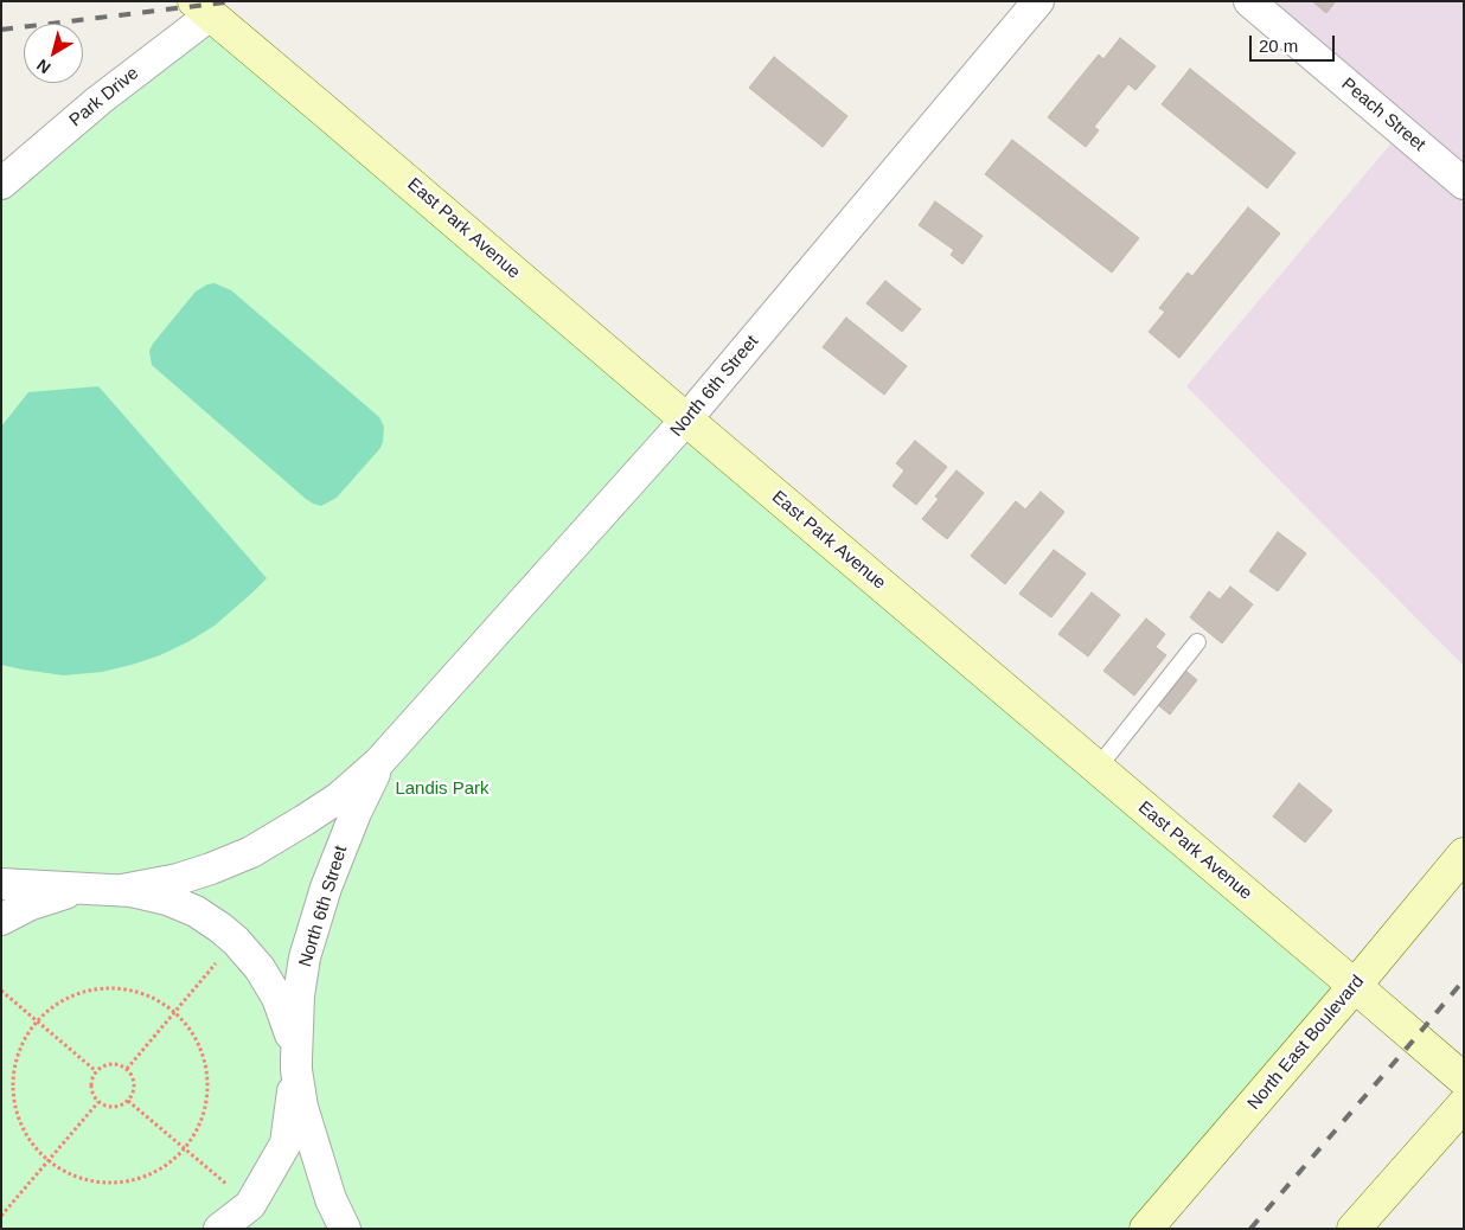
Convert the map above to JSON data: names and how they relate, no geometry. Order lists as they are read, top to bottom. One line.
{"streets":{"main road":["East Park Avenue","North East Boulevard"],"street":["Park Drive","Peach Street","North 6th Street"]},"crossings":[["Park Drive","East Park Avenue"],["East Park Avenue","North 6th Street"],["East Park Avenue","North East Boulevard"]],"parks":["Landis Park"],"scale_bar":"20 m","north":"bottom left"}
